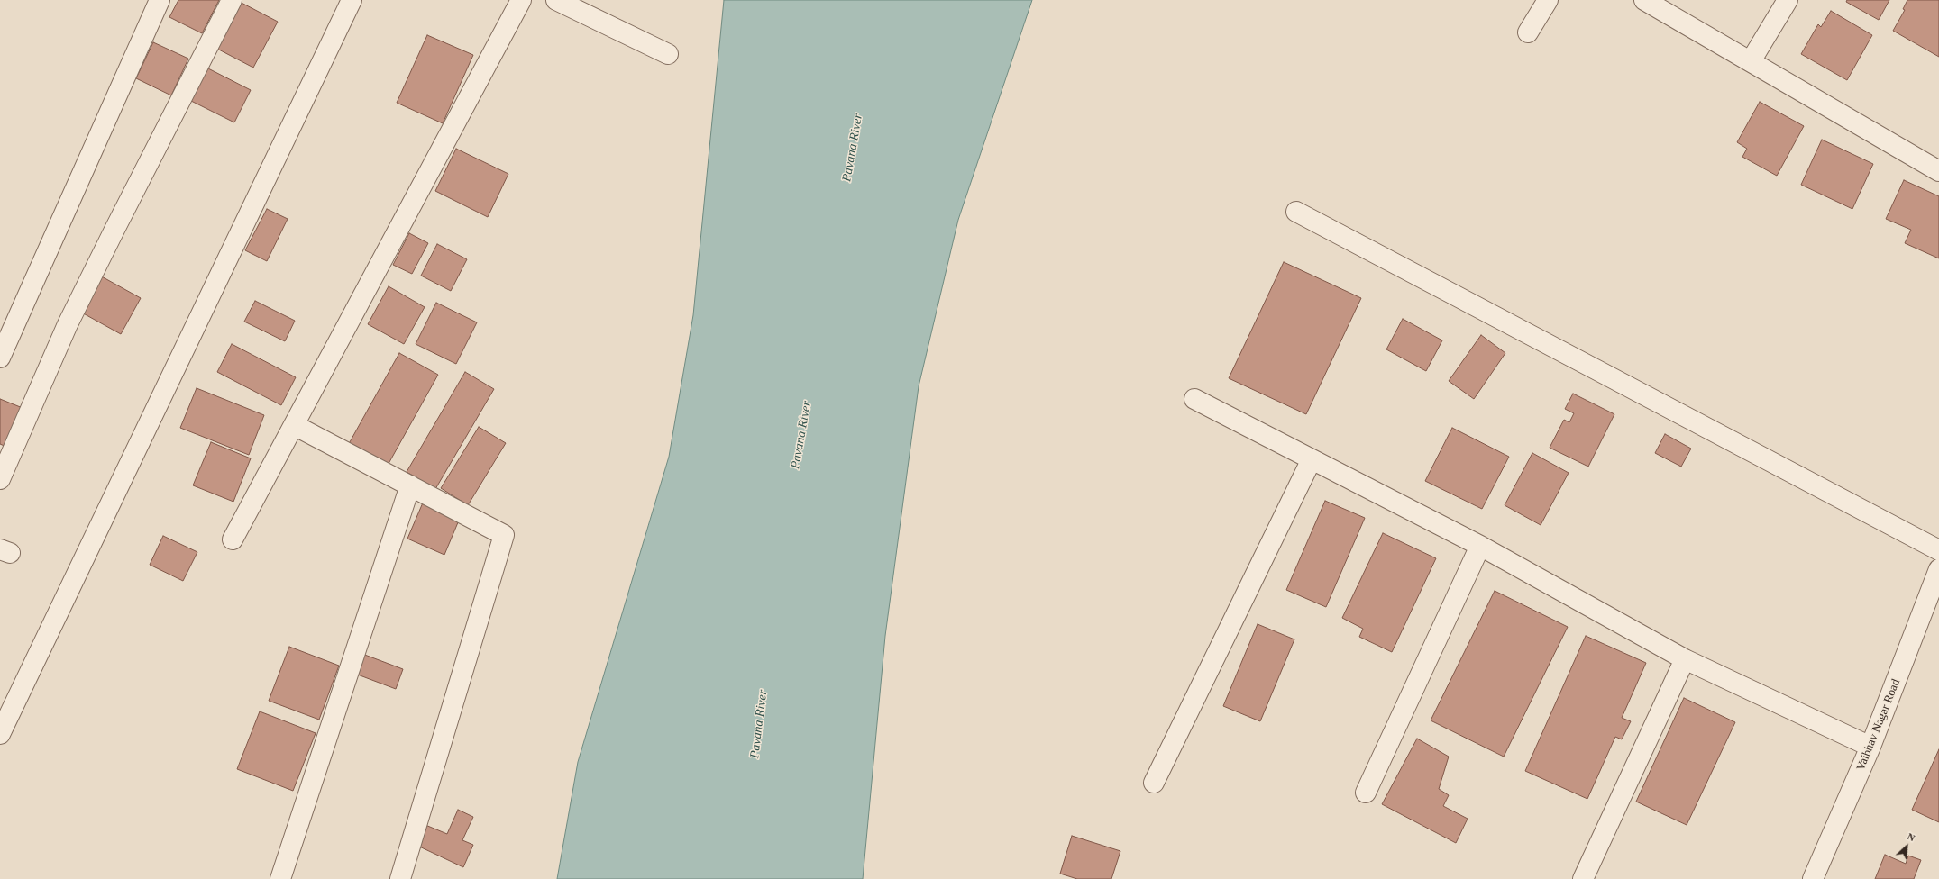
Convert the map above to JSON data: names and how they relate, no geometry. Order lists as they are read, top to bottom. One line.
{"streets":{"street":["Vaibhav Nagar Road"]},"water":["Pavana River"],"north":"top right"}
